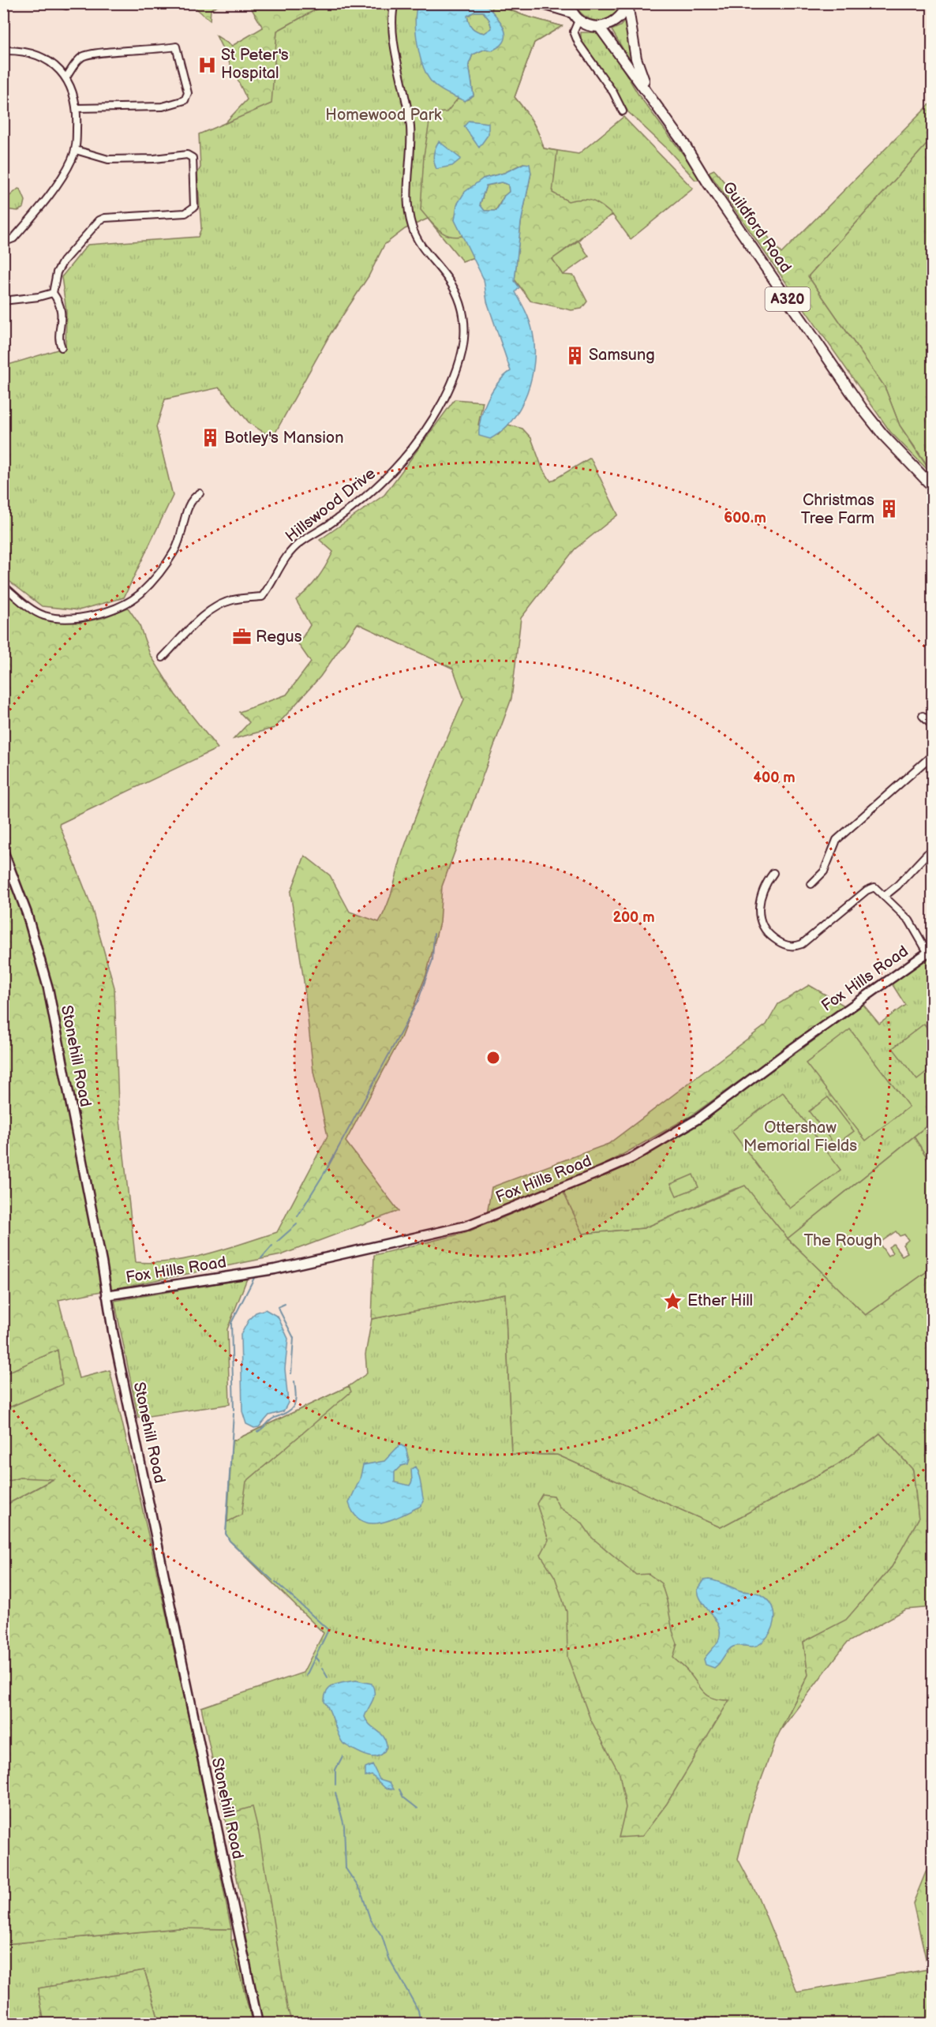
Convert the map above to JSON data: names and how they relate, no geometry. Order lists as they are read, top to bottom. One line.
{"streets":{"main road":["Guildford Road","A320"],"street":["Hillswood Drive","Fox Hills Road","Stonehill Road"]},"crossings":[["Guildford Road","A320"],["Fox Hills Road","Stonehill Road"]],"parks":["Homewood Park","Ottershaw Memorial Fields","The Rough"],"places":{"hospital":["St Peter's Hospital"],"building":["Samsung","Botley's Mansion","Christmas Tree Farm"],"office":["Regus"],"place":["Ether Hill"]},"rings":["600 m","400 m","200 m"]}
